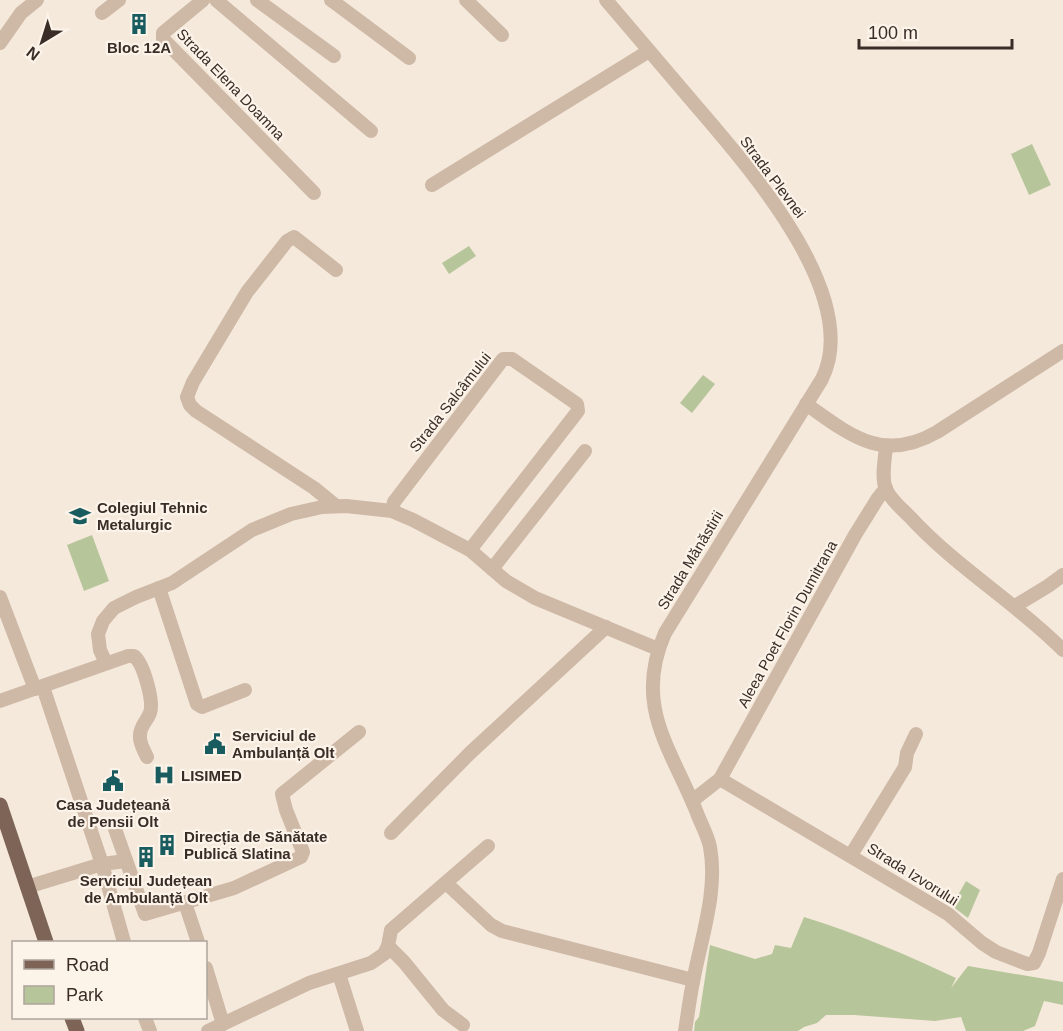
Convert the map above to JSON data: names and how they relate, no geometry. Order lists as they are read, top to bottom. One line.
{"streets":{"street":["Strada Elena Doamna","Strada Plevnei","Strada Salcâmului","Strada Mănăstirii","Aleea Poet Florin Dumitrana","Strada Izvorului"]},"crossings":[["Strada Plevnei","Strada Mănăstirii"],["Aleea Poet Florin Dumitrana","Strada Izvorului"]],"places":{"building":["Bloc 12A","Direcția de Sănătate Publică Slatina","Serviciul Județean de Ambulanță Olt"],"school or university":["Colegiul Tehnic Metalurgic"],"public building":["Serviciul de Ambulanță Olt","Casa Județeană de Pensii Olt"],"hospital":["LISIMED"]},"legend":["Road","Park"],"scale_bar":"100 m","north":"bottom left"}
